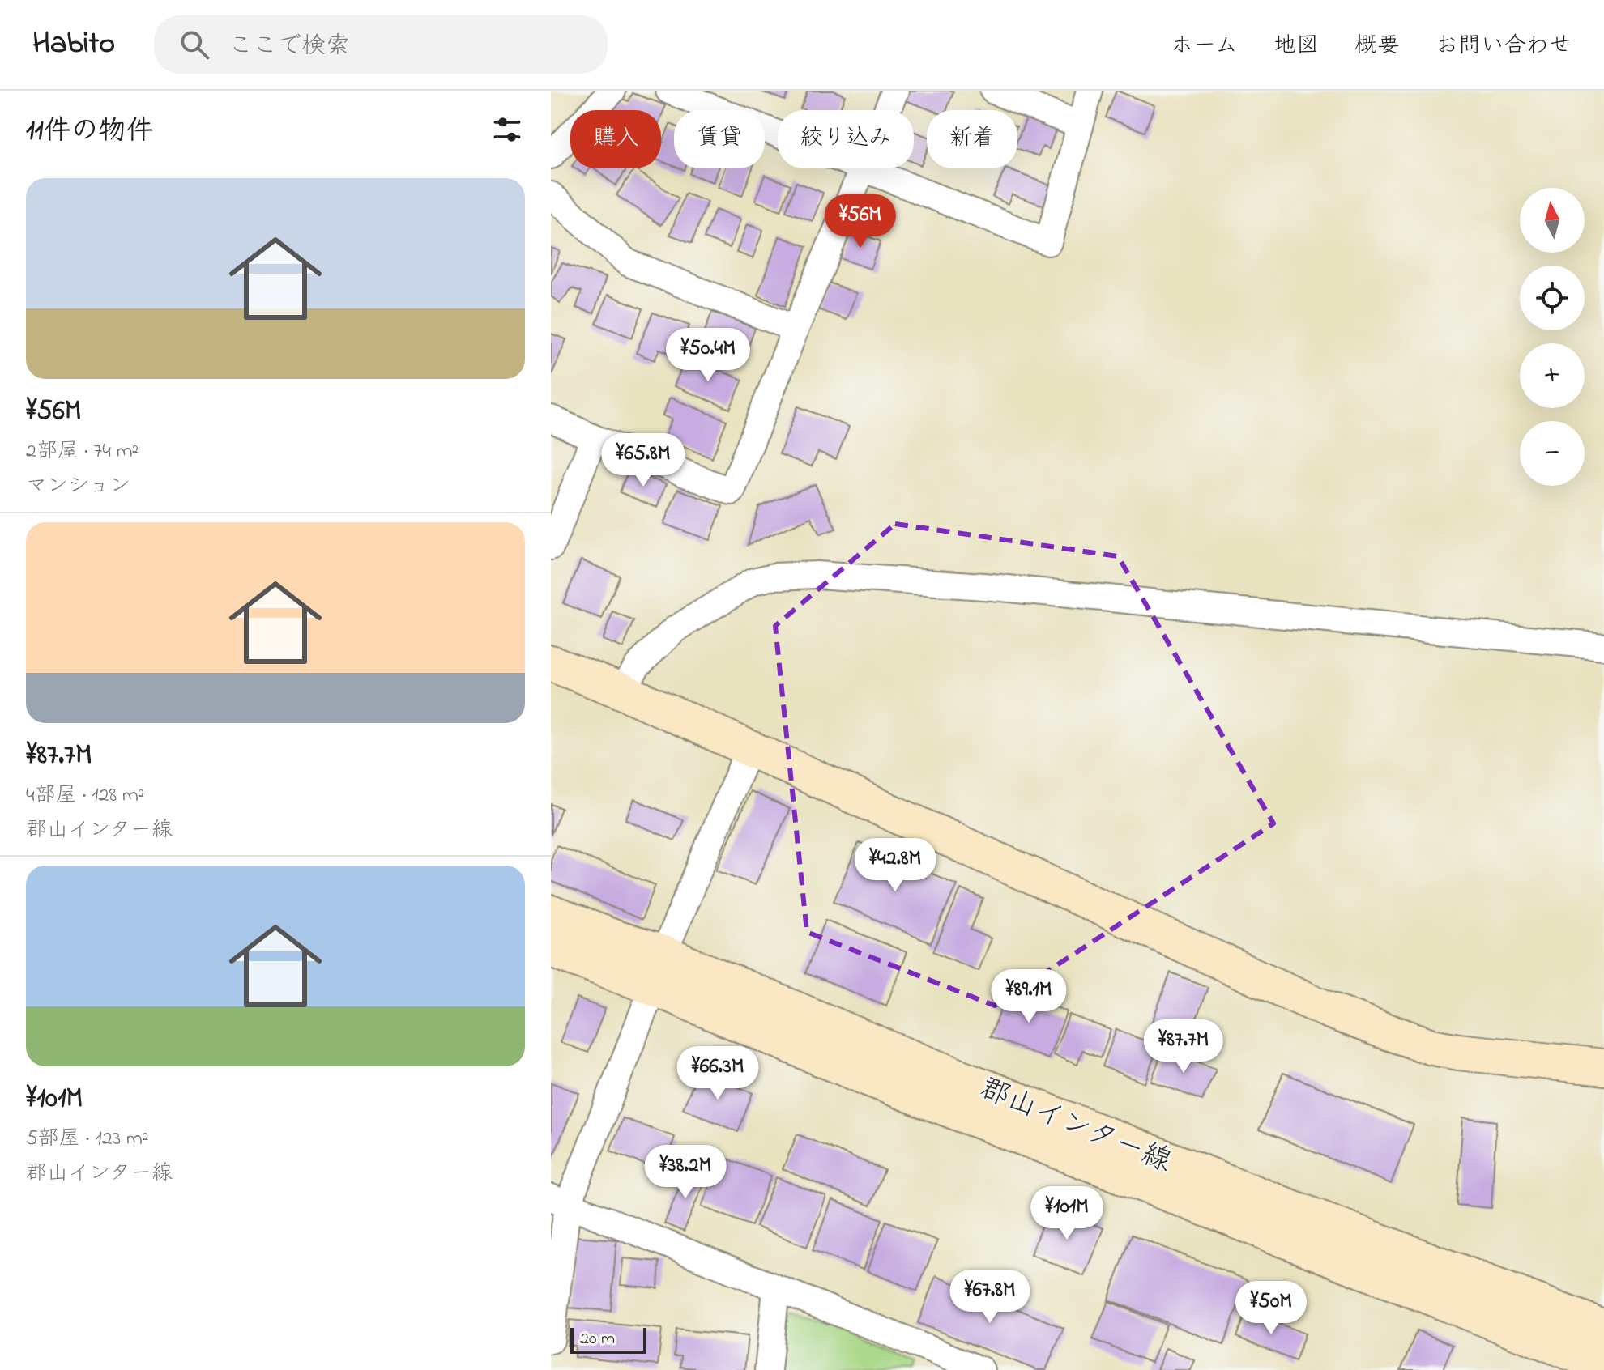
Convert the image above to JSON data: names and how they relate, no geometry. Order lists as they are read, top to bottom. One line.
{"streets":{"street":["郡山インター線"]},"scale_bar":"20 m","north":"top","page":{"header":"Habito","search":"ここで検索","nav":["ホーム","地図","概要","お問い合わせ"],"heading":"11件の物件","chip":["購入","賃貸","絞り込み","新着"],"list":[{"name":"¥56M","note":"2部屋 · 74 m² · マンション"},{"name":"¥87.7M","note":"4部屋 · 128 m² · 郡山インター線"},{"name":"¥101M","note":"5部屋 · 123 m² · 郡山インター線"}],"map_buttons":["+","−"],"price":["¥56M","¥50.4M","¥65.8M","¥42.8M","¥89.1M","¥87.7M","¥66.3M","¥38.2M","¥101M","¥67.8M","¥50M"],"scale":"20 m"}}
